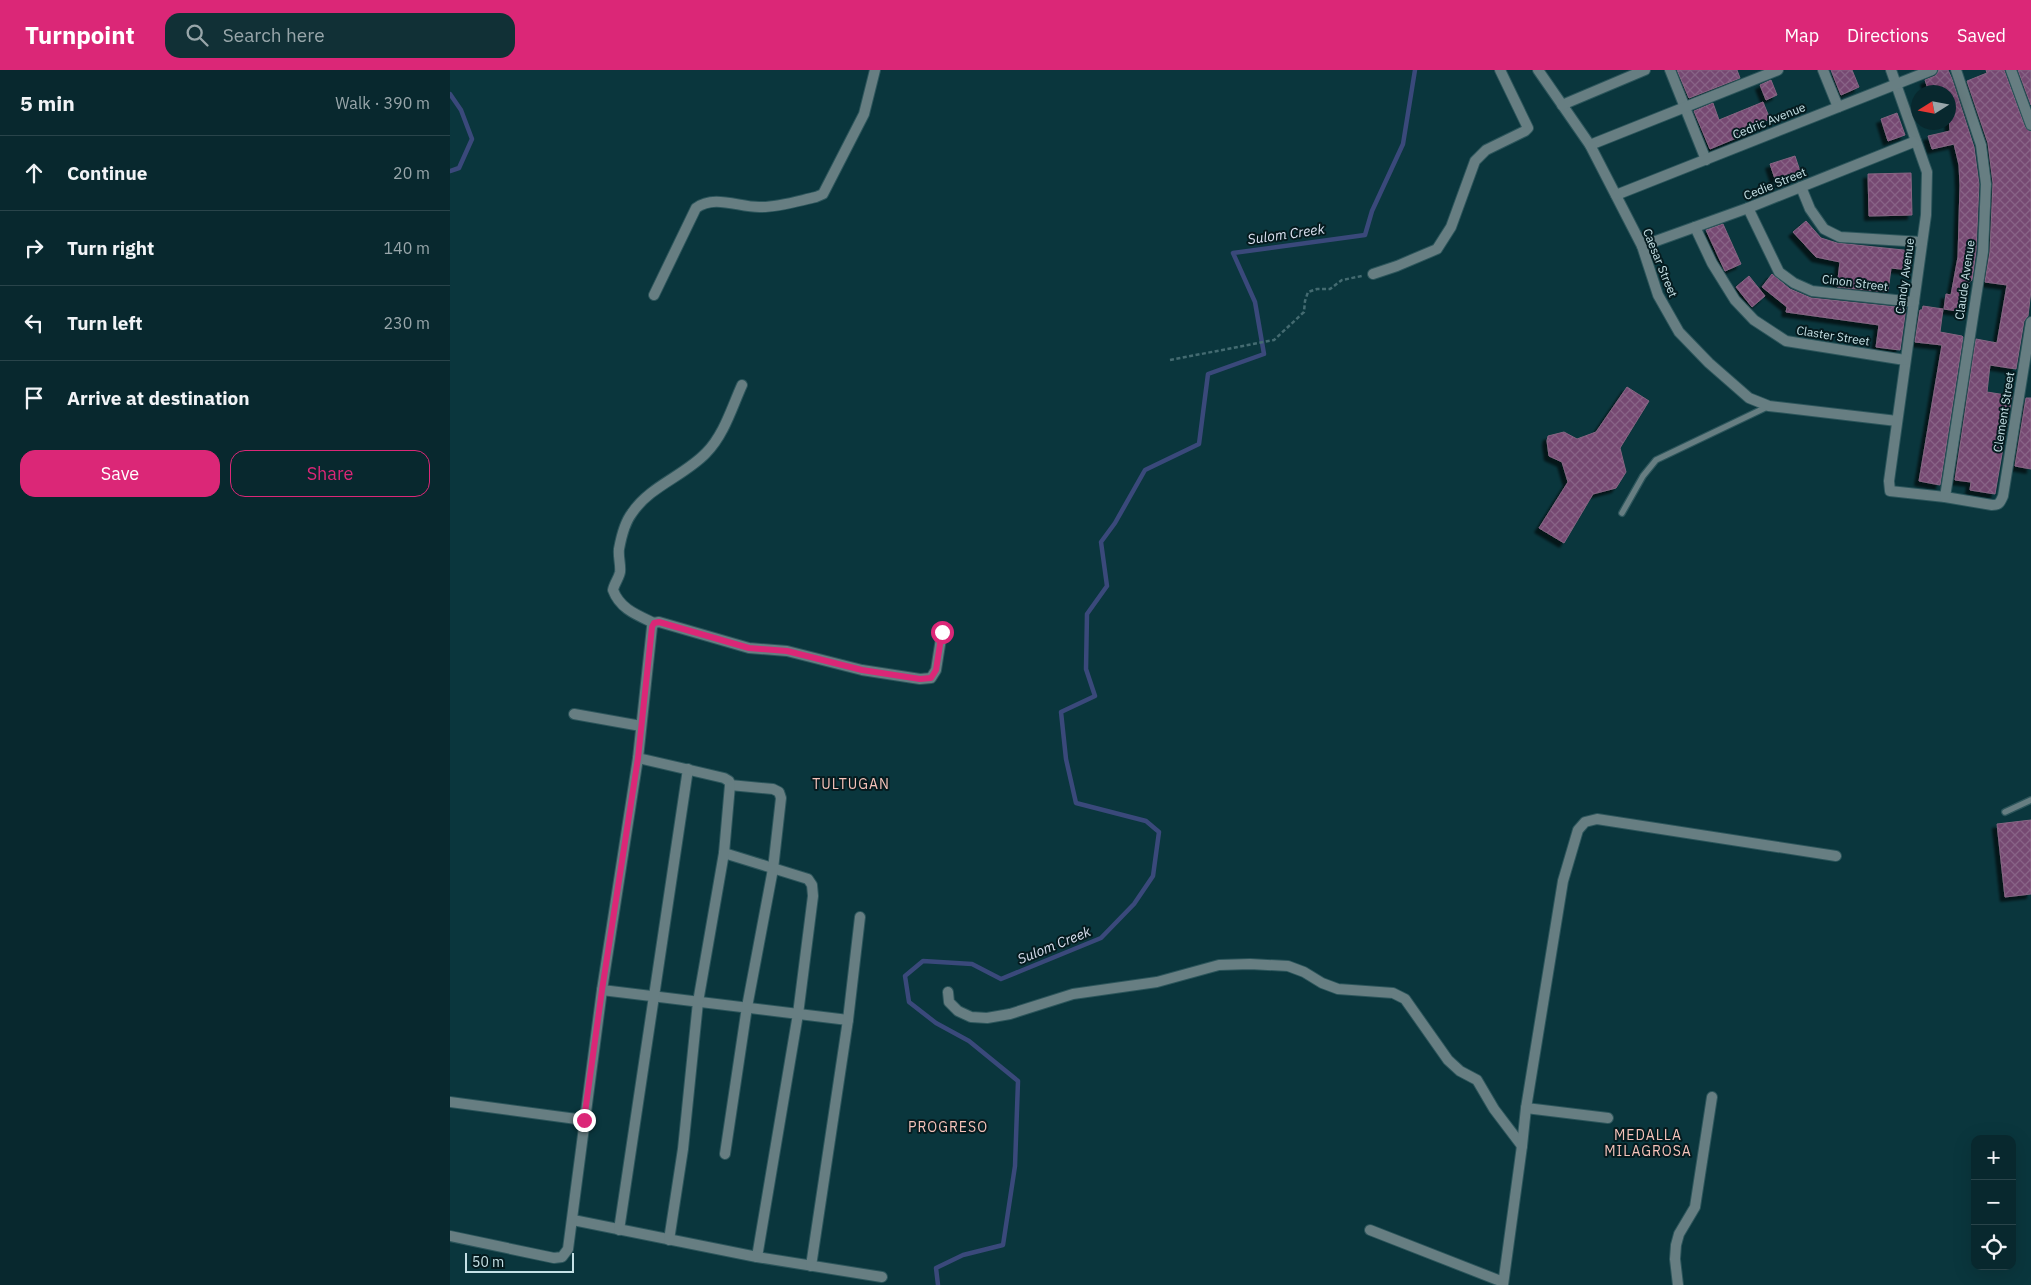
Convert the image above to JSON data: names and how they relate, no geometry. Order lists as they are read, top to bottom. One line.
{"streets":{"street":["Cedric Avenue","Cedie Street","Caesar Street","Candy Avenue","Claude Avenue","Cinon Street","Claster Street","Clement Street"]},"crossings":[["Cedric Avenue","Caesar Street"],["Cedric Avenue","Candy Avenue"],["Cedie Street","Caesar Street"],["Cedie Street","Candy Avenue"],["Cedie Street","Cinon Street"],["Cedie Street","Claster Street"],["Caesar Street","Candy Avenue"],["Candy Avenue","Claude Avenue"],["Candy Avenue","Cinon Street"],["Candy Avenue","Claster Street"],["Candy Avenue","Clement Street"],["Claude Avenue","Clement Street"]],"districts":["TULTUGAN","PROGRESO","MEDALLA MILAGROSA"],"water":["Sulom Creek"],"scale_bar":"50 m","north":"left","page":{"header":"Turnpoint","search":"Search here","nav":["Map","Directions","Saved"],"heading":["5 min","Walk · 390 m"],"list":[["Continue","20 m"],["Turn right","140 m"],["Turn left","230 m"],"Arrive at destination"],"buttons":["Save","Share"],"map_buttons":["+","−"],"scale":"50 m"}}
